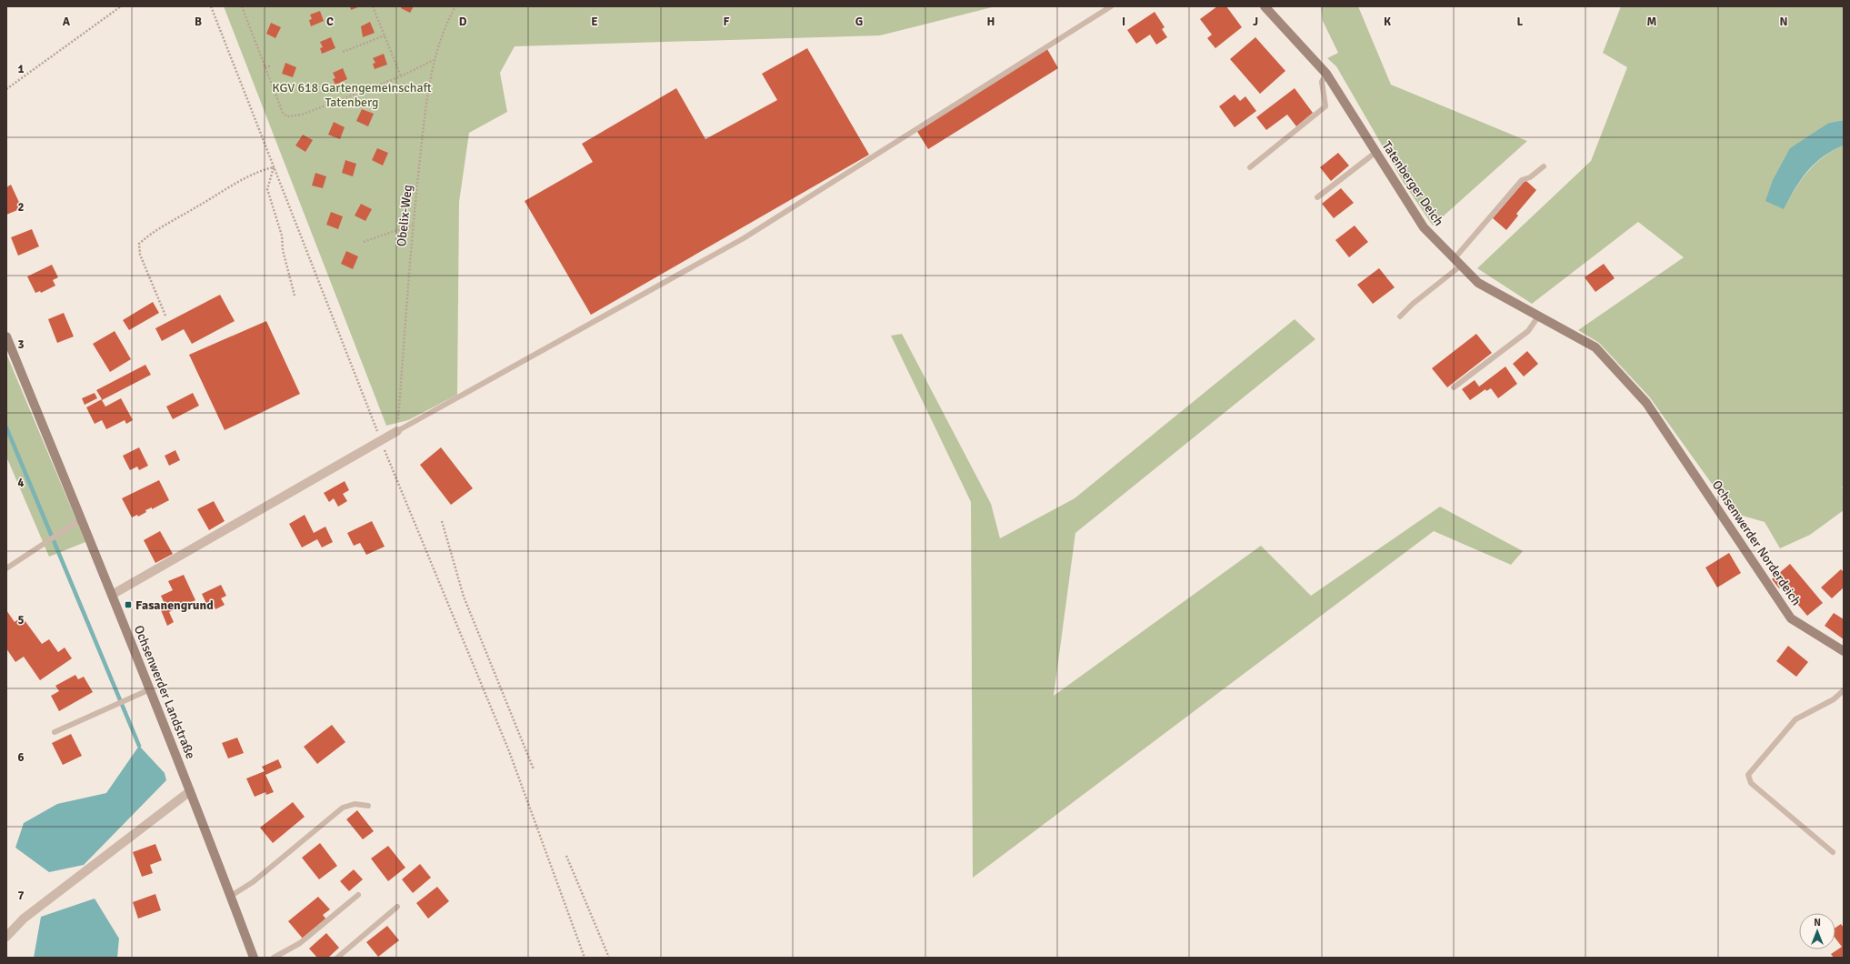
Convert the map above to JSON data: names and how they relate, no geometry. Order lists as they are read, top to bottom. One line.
{"streets":{"street":["Tatenberger Deich","Ochsenwerder Norderdeich","Ochsenwerder Landstraße"],"path":["Obelix-Weg"]},"crossings":[["Tatenberger Deich","Ochsenwerder Norderdeich"]],"parks":["KGV 618 Gartengemeinschaft Tatenberg"],"places":{"transit":["Fasanengrund"]},"north":"top","grid":{"columns":["A","B","C","D","E","F","G","H","I","J","K","L","M","N"],"rows":["1","2","3","4","5","6","7"]}}
